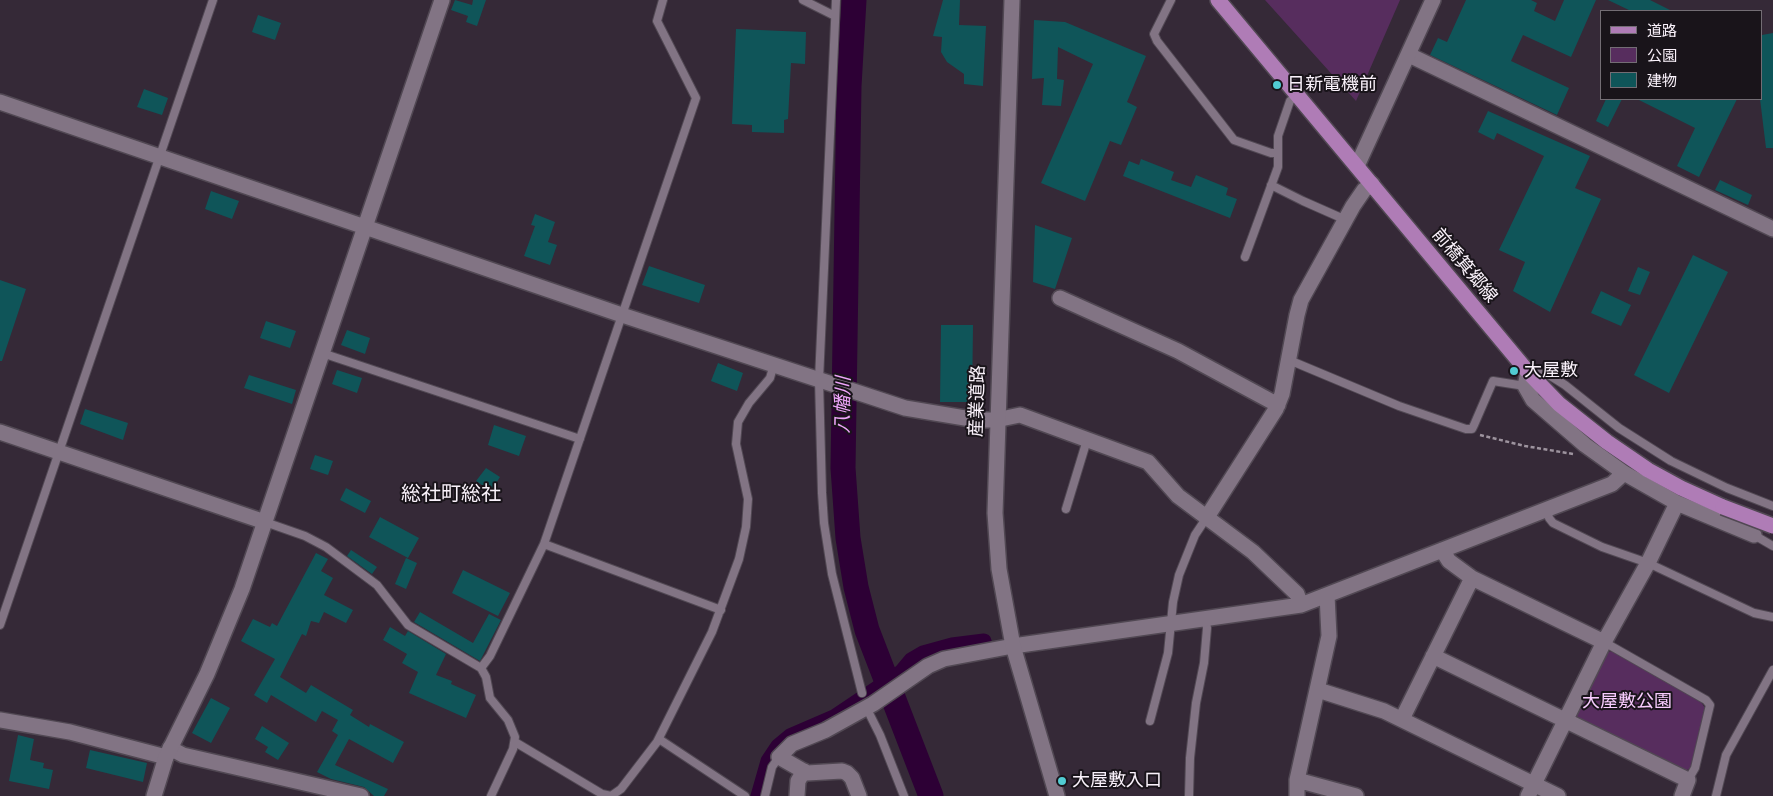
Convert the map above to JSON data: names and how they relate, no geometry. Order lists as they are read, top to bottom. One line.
{"streets":{"main road":["前橋箕郷線"],"street":["産業道路"]},"districts":["総社町総社"],"water":["八幡川"],"parks":["大屋敷公園"],"places":["日新電機前","大屋敷","大屋敷入口"],"legend":["道路","公園","建物"]}
